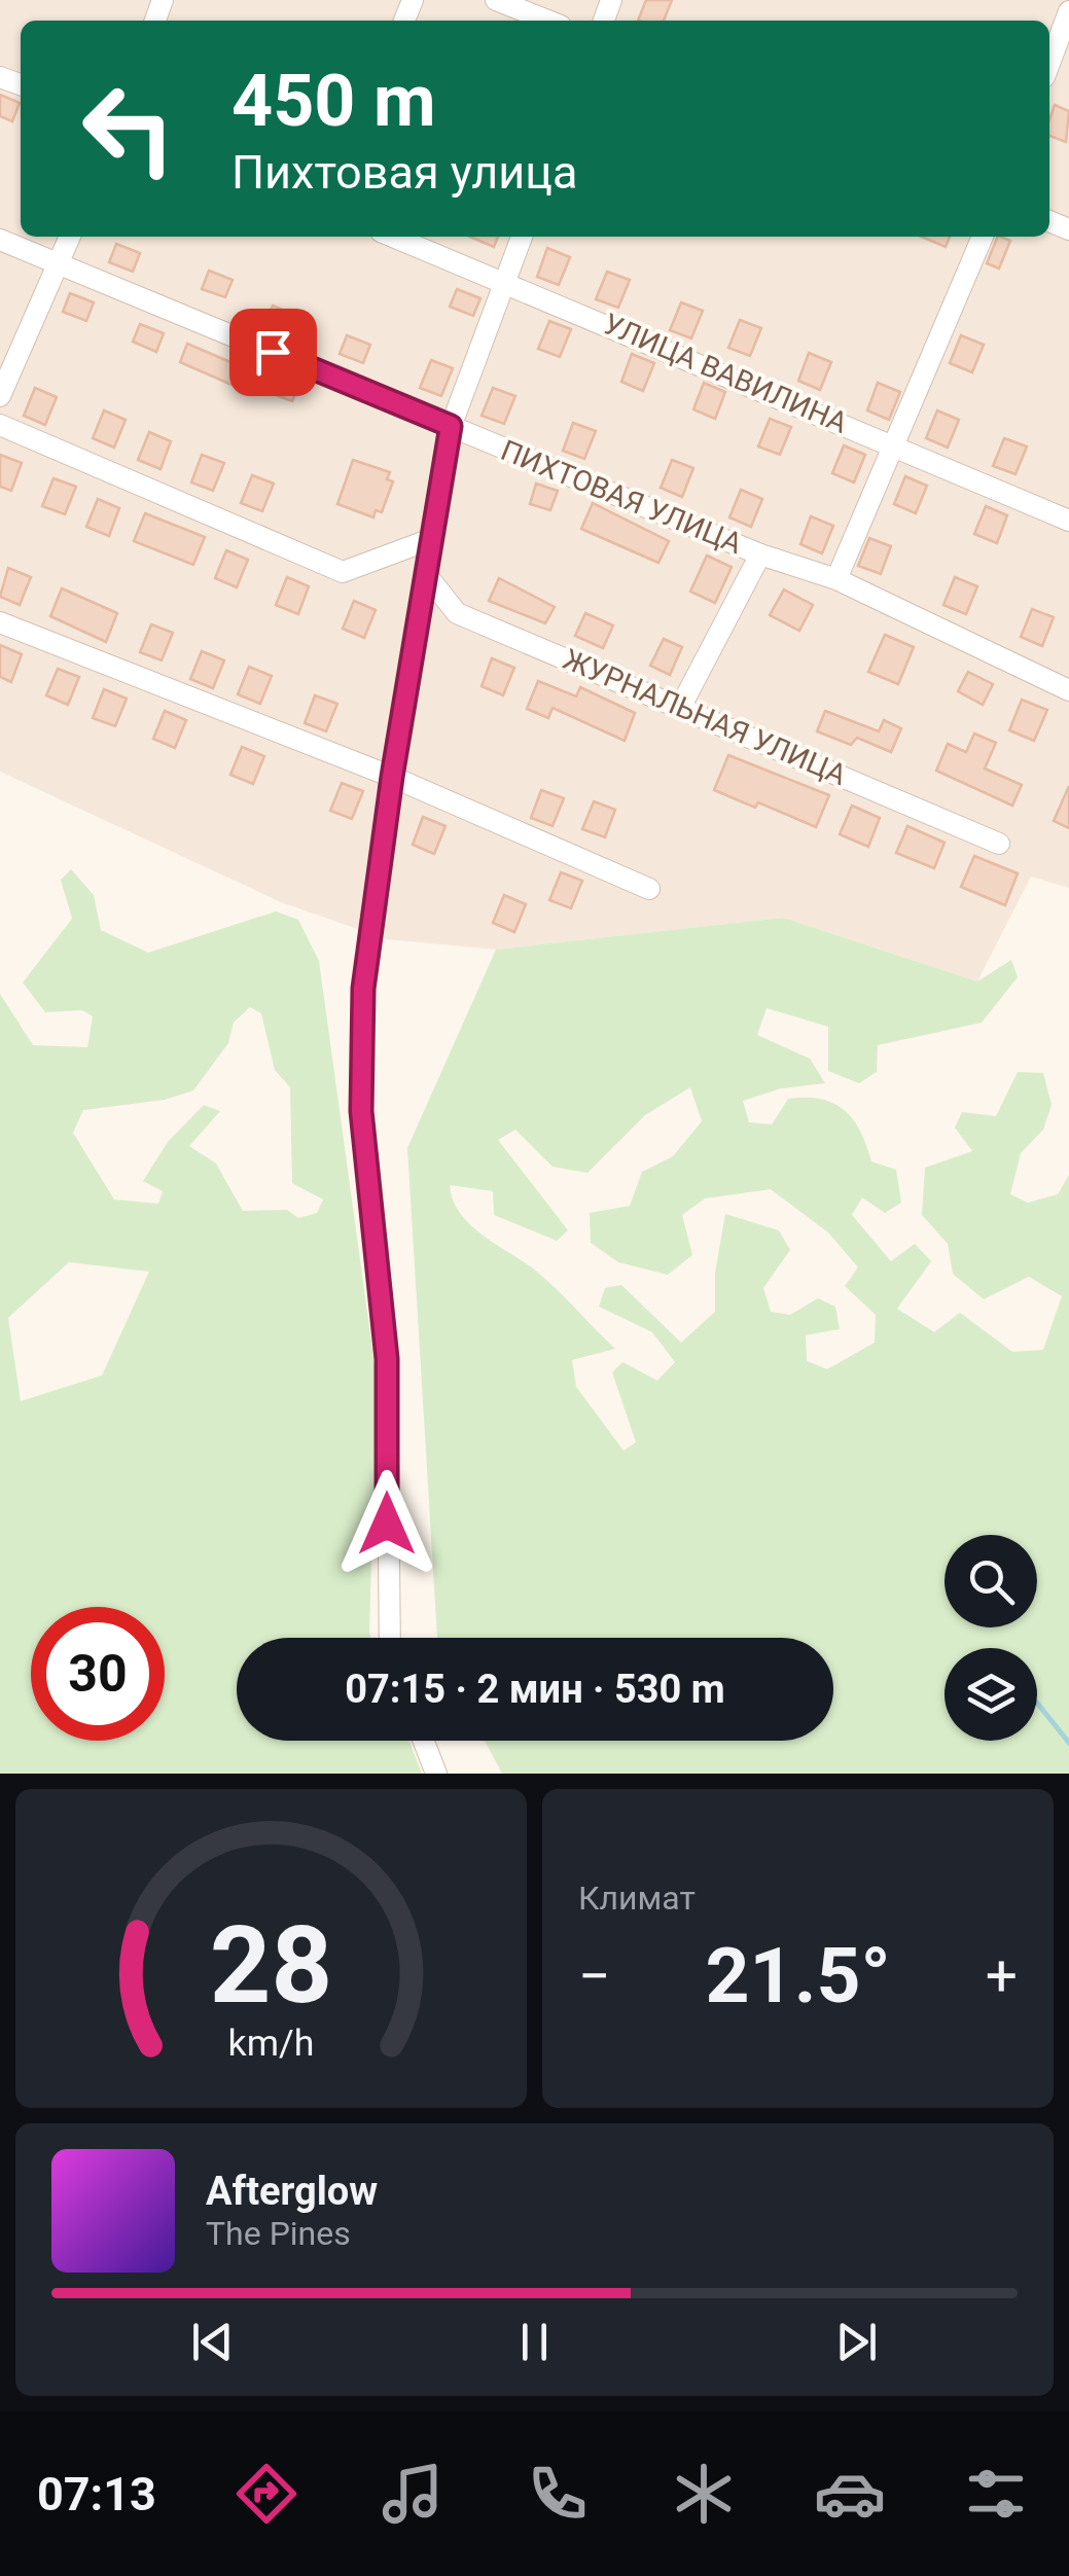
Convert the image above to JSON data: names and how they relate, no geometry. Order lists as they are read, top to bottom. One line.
{"streets":{"street":["УЛИЦА ВАВИЛИНА","ПИХТОВАЯ УЛИЦА","ЖУРНАЛЬНАЯ УЛИЦА"]},"page":{"turn":["450 m","Пихтовая улица"],"limit":"30","trip":"07:15 · 2 мин · 530 m","tile":"Климат","heat":["−","21.5°","+"],"song":["Afterglow","The Pines"],"tabs":"07:13","gauge":["28","km/h"]}}
